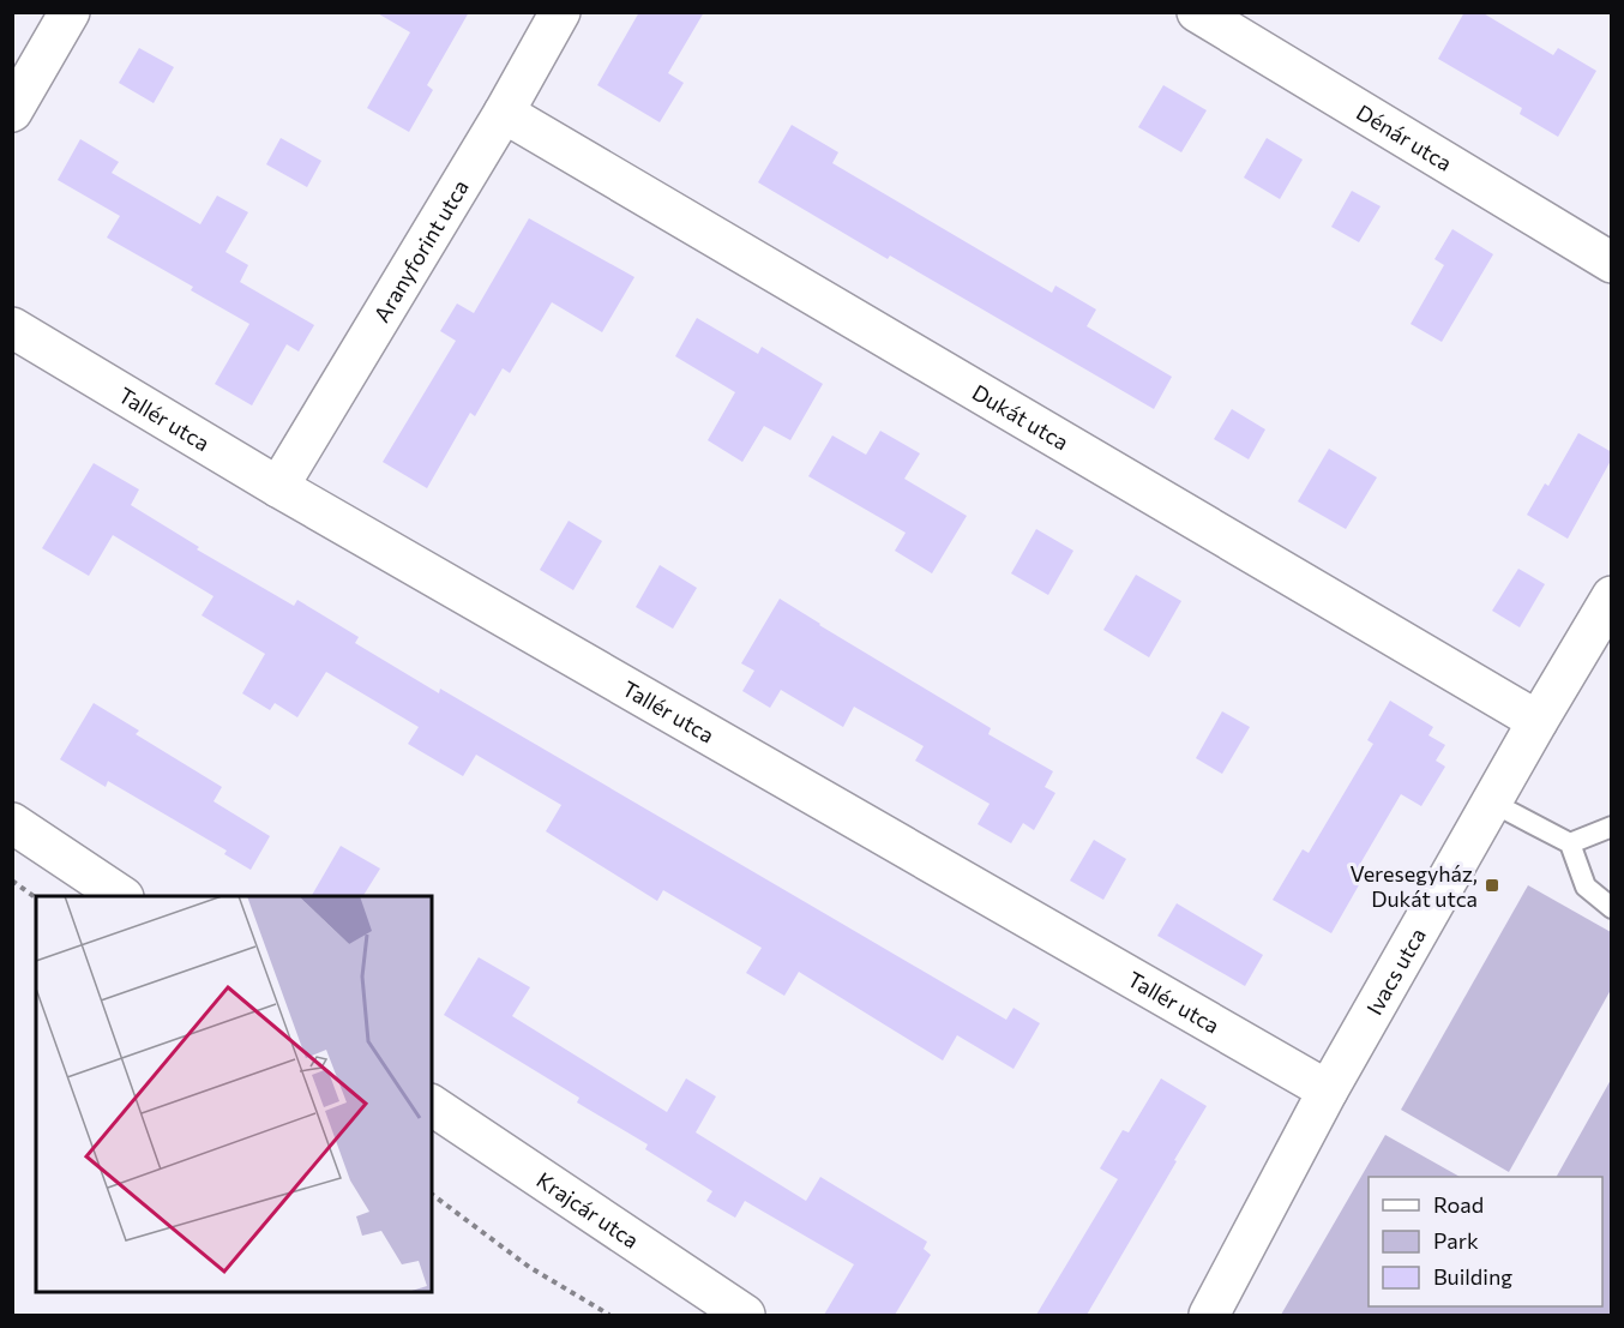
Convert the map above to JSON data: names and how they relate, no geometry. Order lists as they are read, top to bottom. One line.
{"streets":{"street":["Dénár utca","Aranyforint utca","Dukát utca","Tallér utca","Ivacs utca","Krajcár utca"]},"crossings":[["Aranyforint utca","Dukát utca"],["Aranyforint utca","Tallér utca"],["Dukát utca","Ivacs utca"],["Tallér utca","Ivacs utca"]],"places":{"transit":["Veresegyház, Dukát utca"]},"legend":["Road","Park","Building"]}
